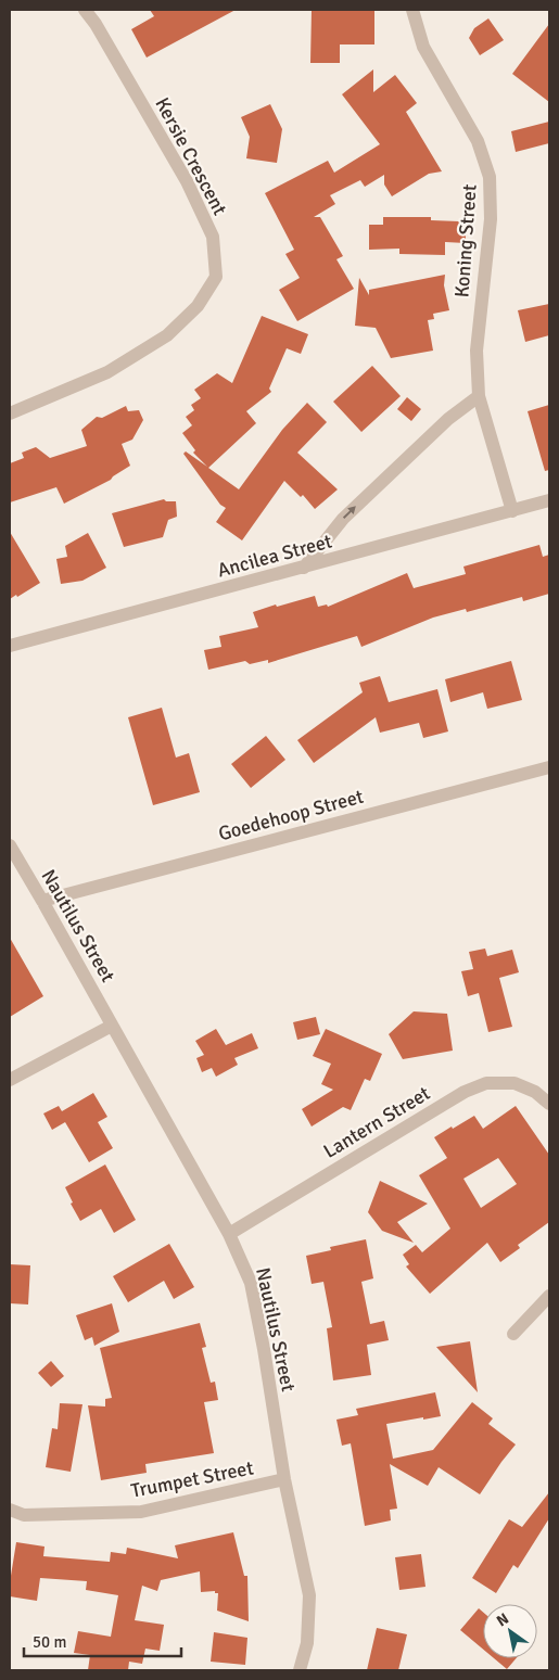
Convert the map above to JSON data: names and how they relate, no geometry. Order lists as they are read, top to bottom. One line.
{"streets":{"street":["Kersie Crescent","Koning Street","Ancilea Street","Goedehoop Street","Nautilus Street","Lantern Street","Trumpet Street"]},"crossings":[["Koning Street","Ancilea Street"],["Goedehoop Street","Nautilus Street"],["Nautilus Street","Lantern Street"],["Nautilus Street","Trumpet Street"]],"scale_bar":"50 m","north":"top left"}
